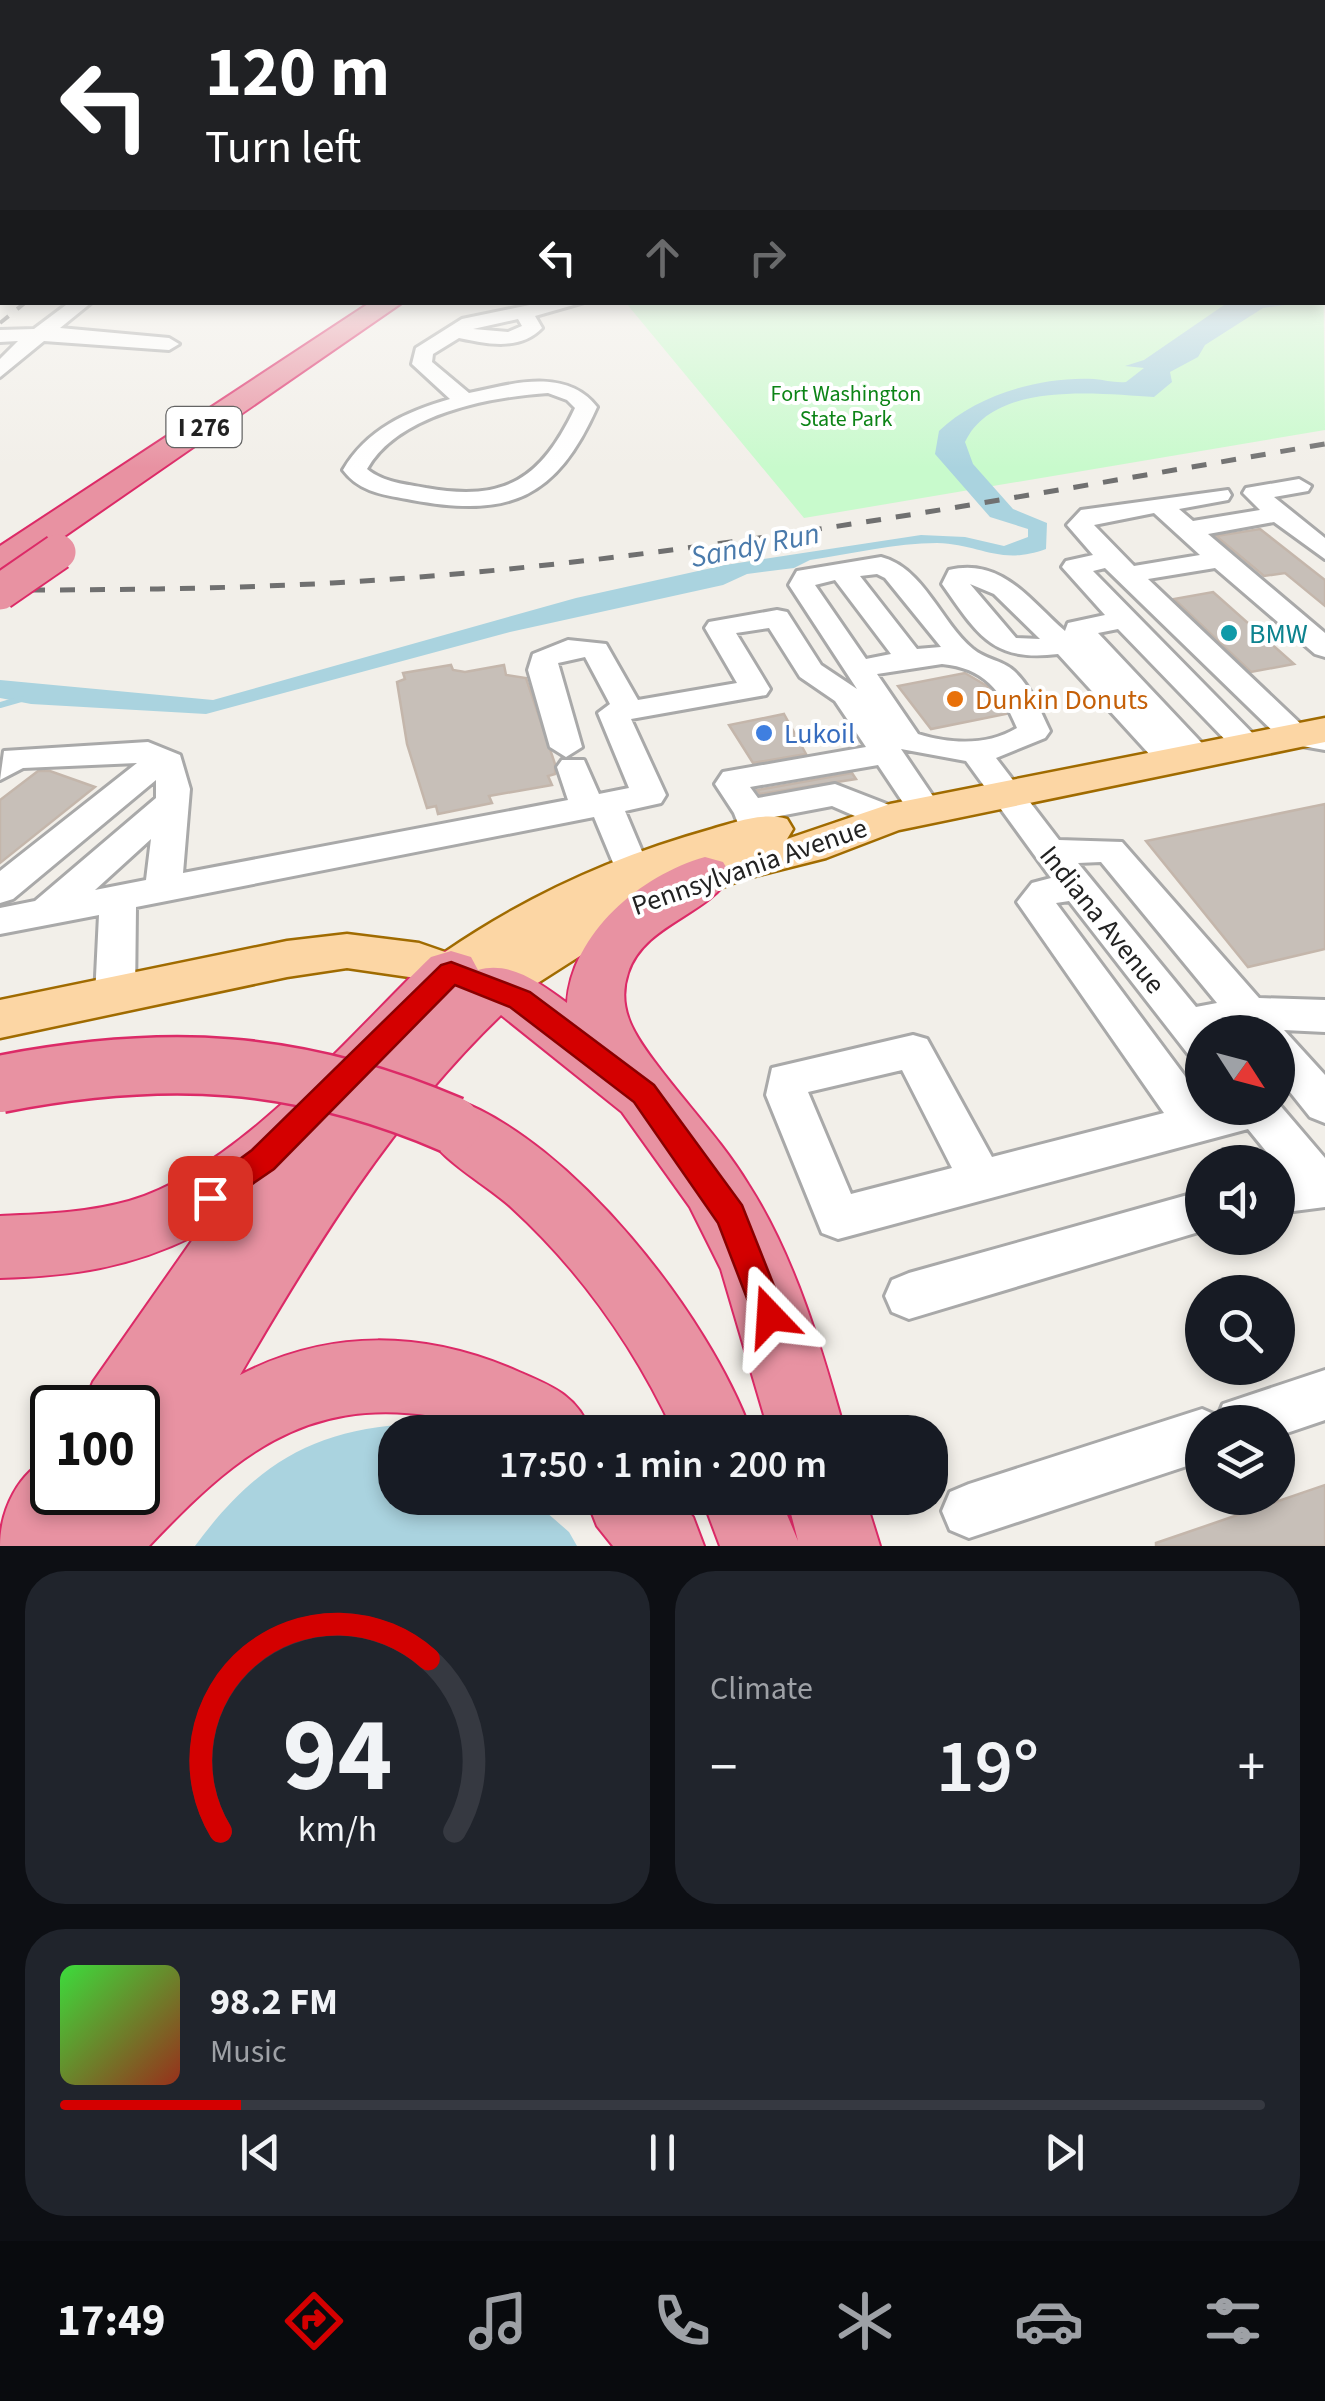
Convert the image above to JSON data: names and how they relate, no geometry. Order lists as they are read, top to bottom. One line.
{"streets":{"highway":["I 276"],"main road":["Pennsylvania Avenue"],"street":["Indiana Avenue"]},"crossings":[["Pennsylvania Avenue","Indiana Avenue"]],"water":["Sandy Run"],"parks":["Fort Washington State Park"],"places":["BMW","Dunkin Donuts","Lukoil"],"north":"bottom right","page":{"turn":["120 m","Turn left"],"limit":"100","trip":"17:50 · 1 min · 200 m","tile":"Climate","heat":["−","19°","+"],"song":["98.2 FM","Music"],"tabs":"17:49","gauge":["94","km/h"]}}
